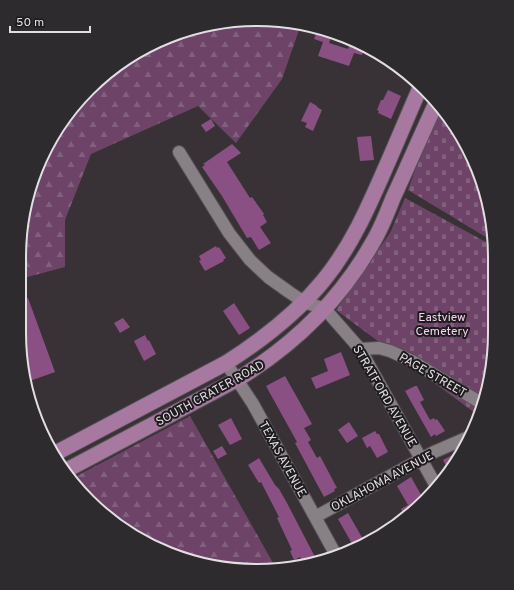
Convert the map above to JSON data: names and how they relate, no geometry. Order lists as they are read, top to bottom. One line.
{"streets":{"main road":["SOUTH CRATER ROAD"],"street":["PAGE STREET","STRATFORD AVENUE","TEXAS AVENUE","OKLAHOMA AVENUE"]},"crossings":[["PAGE STREET","STRATFORD AVENUE"],["SOUTH CRATER ROAD","STRATFORD AVENUE"],["SOUTH CRATER ROAD","TEXAS AVENUE"],["STRATFORD AVENUE","OKLAHOMA AVENUE"],["TEXAS AVENUE","OKLAHOMA AVENUE"]],"parks":["Eastview Cemetery"],"scale_bar":"50 m"}
